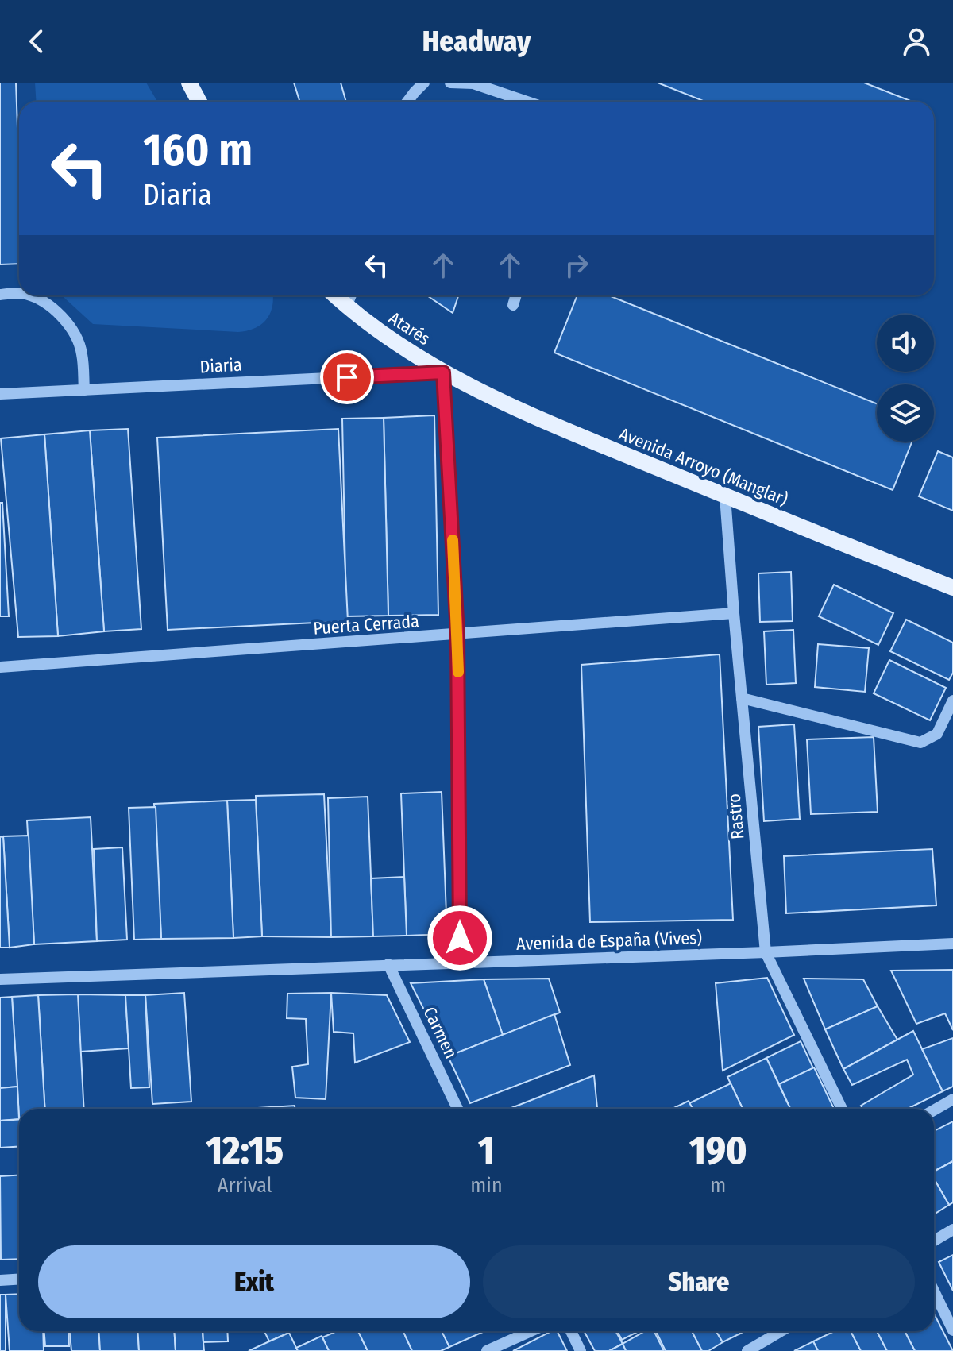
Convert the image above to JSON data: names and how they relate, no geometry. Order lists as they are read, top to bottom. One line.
{"streets":{"main road":["Atarés","Avenida Arroyo (Manglar)"],"street":["Diaria","Puerta Cerrada","Rastro","Avenida de España (Vives)","Carmen"]},"crossings":[["Atarés","Diaria"],["Atarés","Avenida Arroyo (Manglar)"],["Diaria","Avenida Arroyo (Manglar)"],["Avenida Arroyo (Manglar)","Rastro"],["Puerta Cerrada","Rastro"],["Rastro","Avenida de España (Vives)"],["Avenida de España (Vives)","Carmen"]],"page":{"header":"Headway","turn":["160 m","Diaria"],"eta":["12:15","Arrival","1","min","190","m"],"buttons":["Exit","Share"]}}
